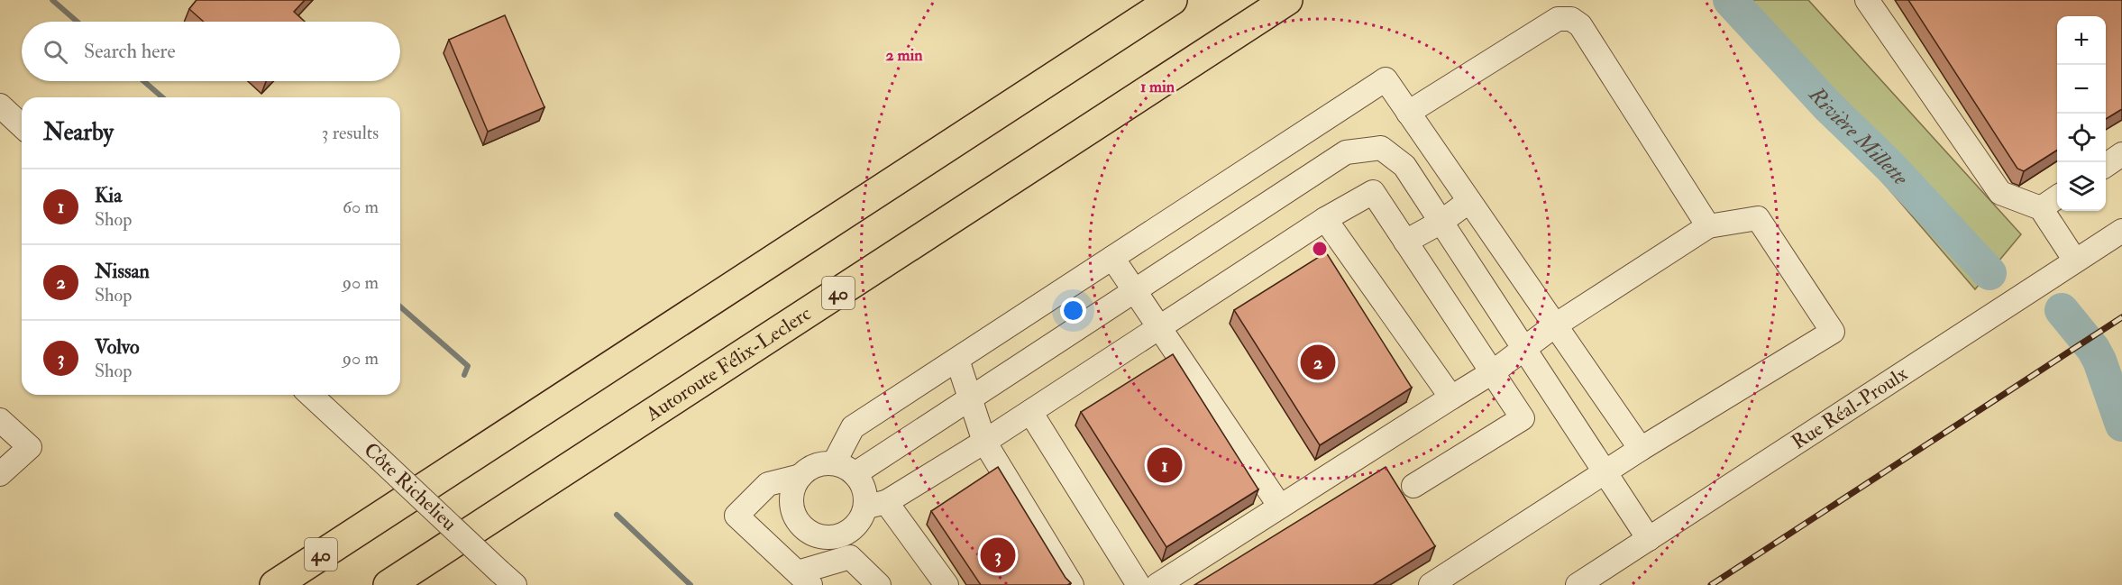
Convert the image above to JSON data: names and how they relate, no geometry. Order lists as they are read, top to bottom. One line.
{"streets":{"highway":["40","Autoroute Félix-Leclerc"],"street":["Rue Réal-Proulx","Côte Richelieu"]},"water":["Rivière Millette"],"page":{"map_buttons":["+","−"],"search":"Search here","heading":["Nearby","3 results"],"list":[{"mark":"1","name":"Kia","note":"Shop","value":"60 m"},{"mark":"2","name":"Nissan","note":"Shop","value":"90 m"},{"mark":"3","name":"Volvo","note":"Shop","value":"90 m"}],"pins":["2","1","3"]},"rings":["2 min","1 min"]}
